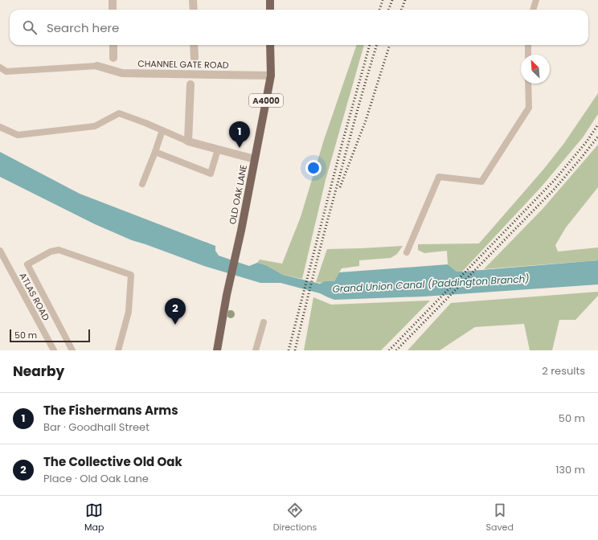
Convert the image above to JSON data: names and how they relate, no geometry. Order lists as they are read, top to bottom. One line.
{"streets":{"main road":["A4000","OLD OAK LANE"],"street":["CHANNEL GATE ROAD"],"lane":["ATLAS ROAD"]},"crossings":[["CHANNEL GATE ROAD","OLD OAK LANE"]],"water":["Grand Union Canal (Paddington Branch)"],"scale_bar":"50 m","north":"top left","page":{"search":"Search here","pins":["1","2"],"scale":"50 m","heading":["Nearby","2 results"],"list":[{"mark":"1","name":"The Fishermans Arms","note":"Bar · Goodhall Street","value":"50 m"},{"mark":"2","name":"The Collective Old Oak","note":"Place · Old Oak Lane","value":"130 m"}],"nav":["Map","Directions","Saved"]}}
